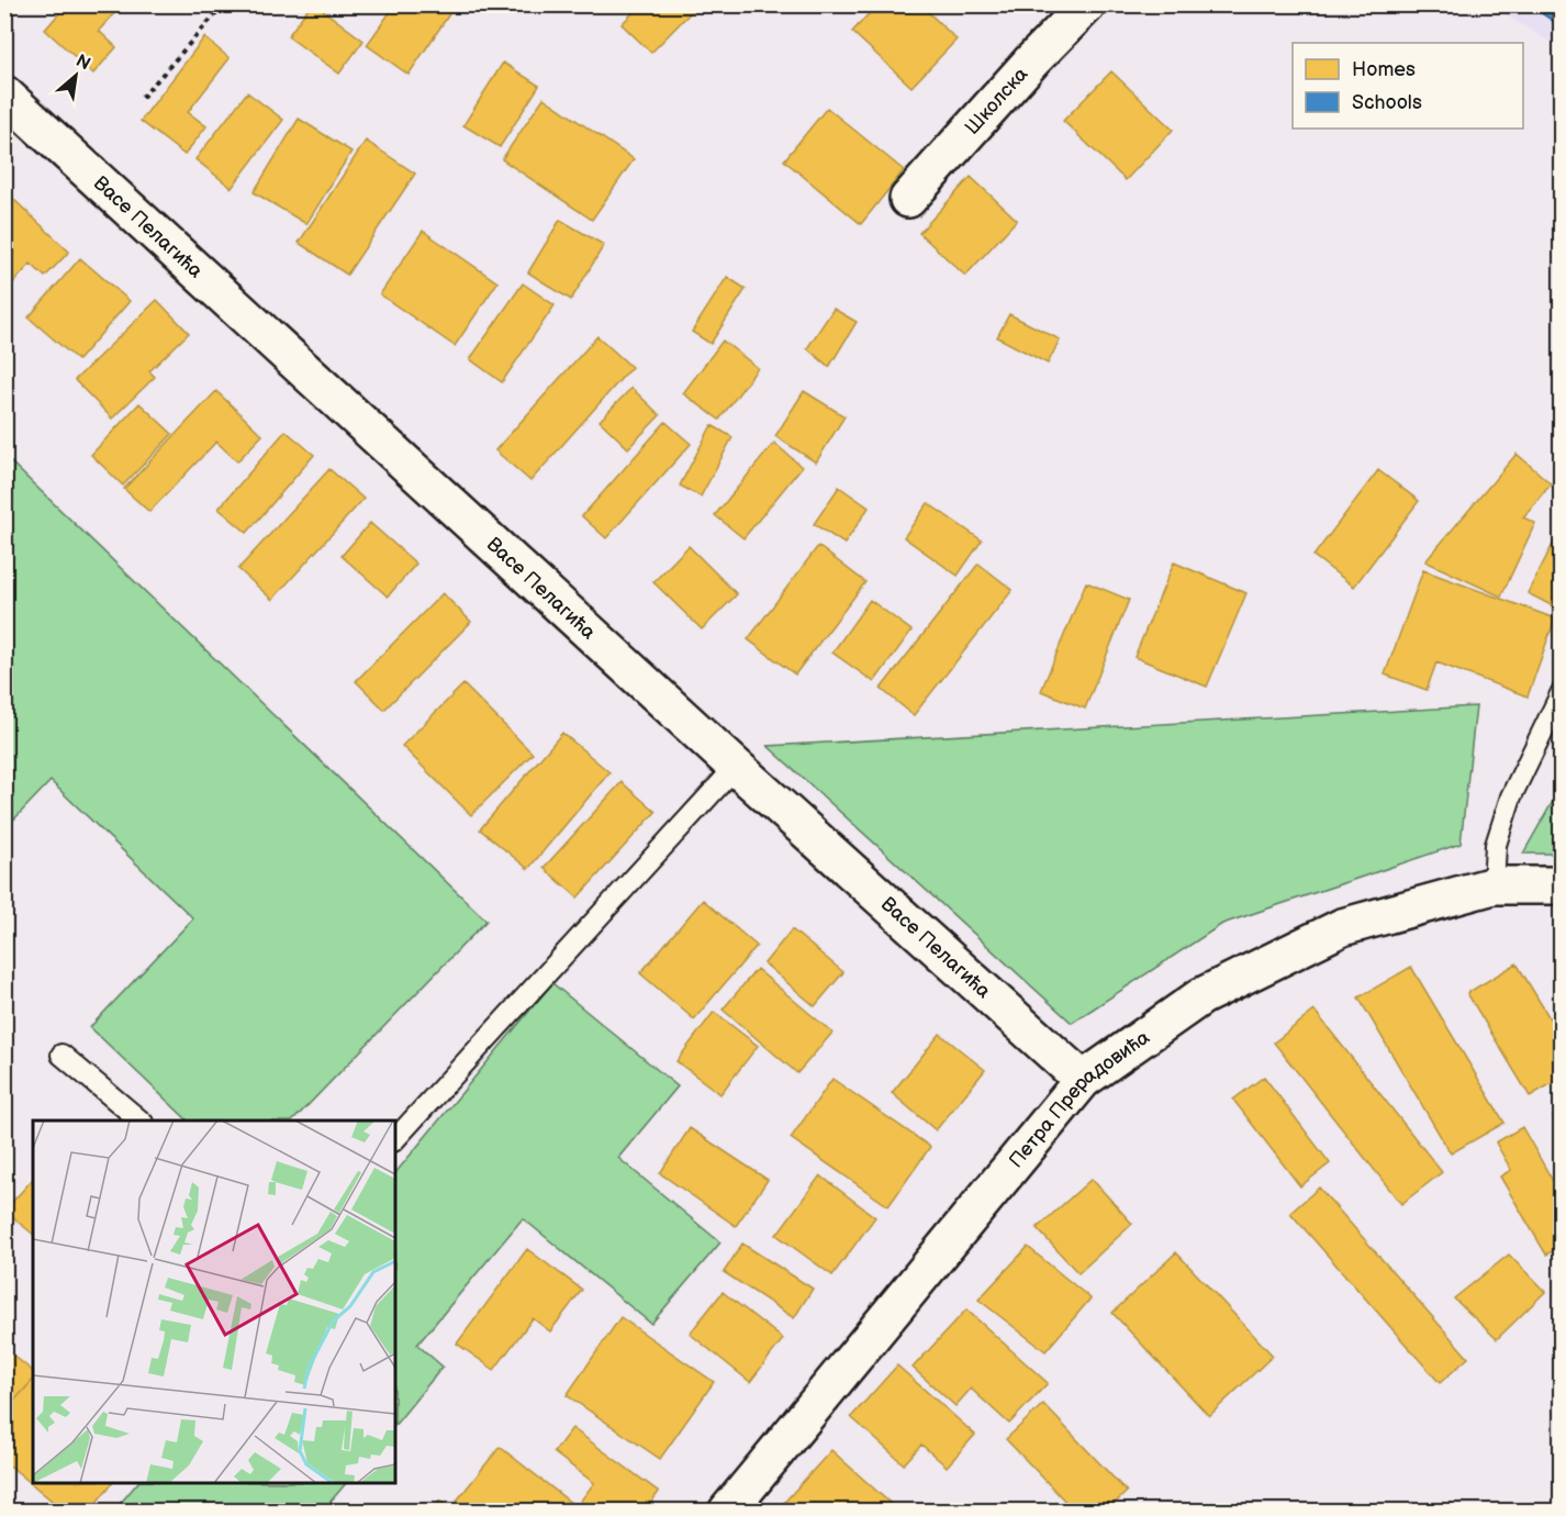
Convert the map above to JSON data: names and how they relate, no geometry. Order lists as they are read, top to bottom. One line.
{"streets":{"street":["Школска","Васе Пелагића","Петра Прерадовића"]},"crossings":[["Васе Пелагића","Петра Прерадовића"]],"legend":["Homes","Schools"],"north":"top right"}
